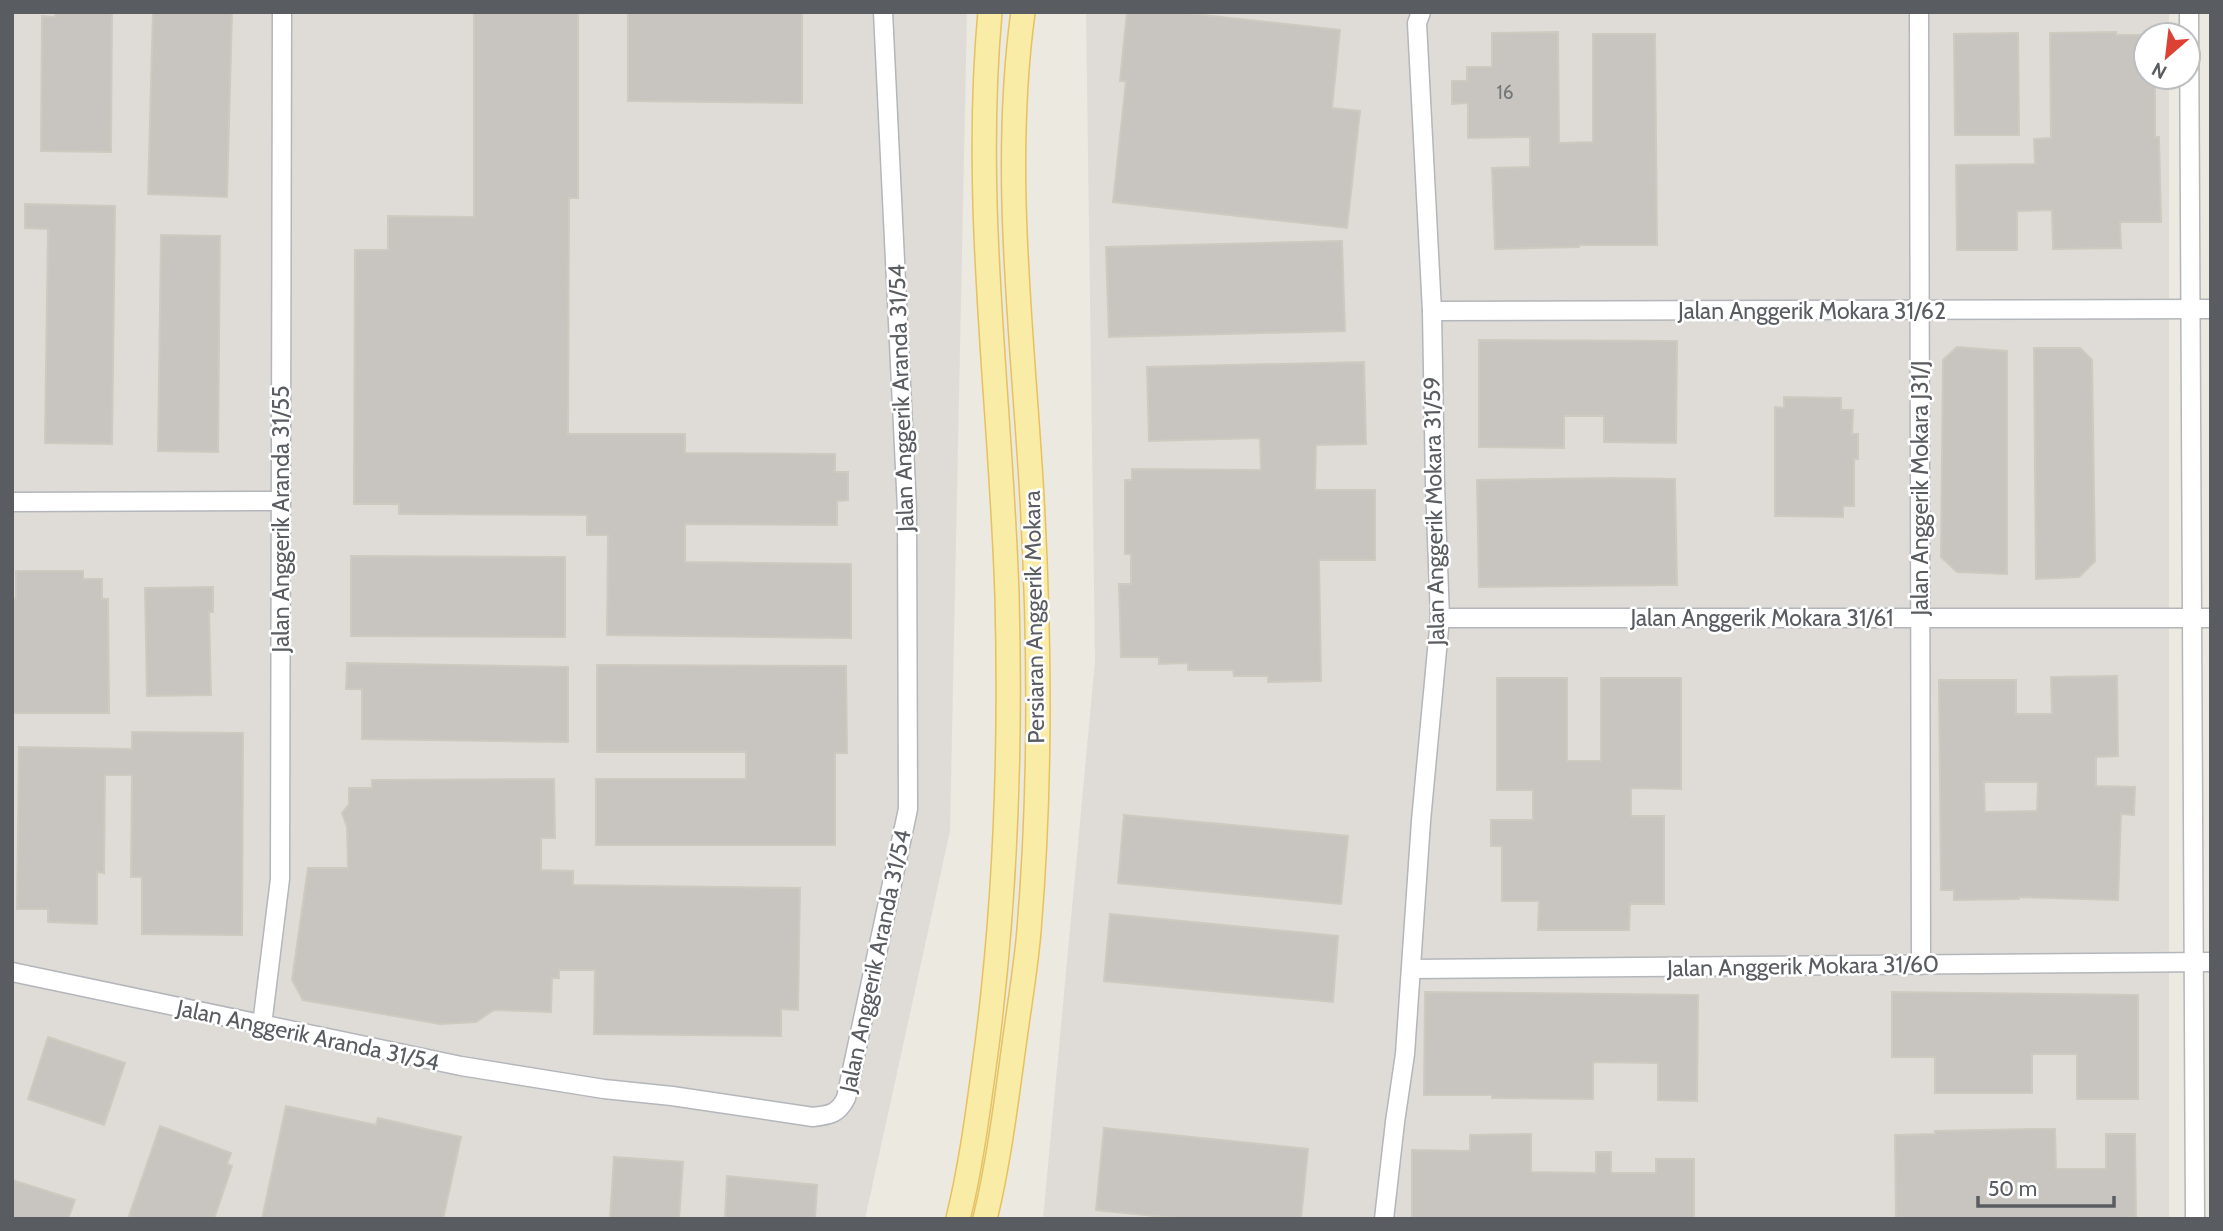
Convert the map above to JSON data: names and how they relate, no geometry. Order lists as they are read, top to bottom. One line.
{"streets":{"main road":["Persiaran Anggerik Mokara"],"street":["Jalan Anggerik Mokara 31/62","Jalan Anggerik Aranda 31/54","Jalan Anggerik Mokara J31/J","Jalan Anggerik Mokara 31/59","Jalan Anggerik Aranda 31/55","Jalan Anggerik Mokara 31/61","Jalan Anggerik Mokara 31/60"]},"crossings":[["Jalan Anggerik Mokara 31/62","Jalan Anggerik Mokara J31/J"],["Jalan Anggerik Mokara 31/62","Jalan Anggerik Mokara 31/59"],["Jalan Anggerik Aranda 31/54","Jalan Anggerik Aranda 31/55"],["Jalan Anggerik Mokara J31/J","Jalan Anggerik Mokara 31/61"],["Jalan Anggerik Mokara J31/J","Jalan Anggerik Mokara 31/60"],["Jalan Anggerik Mokara 31/59","Jalan Anggerik Mokara 31/61"],["Jalan Anggerik Mokara 31/59","Jalan Anggerik Mokara 31/60"]],"house_numbers":["16"],"scale_bar":"50 m","north":"bottom left"}
